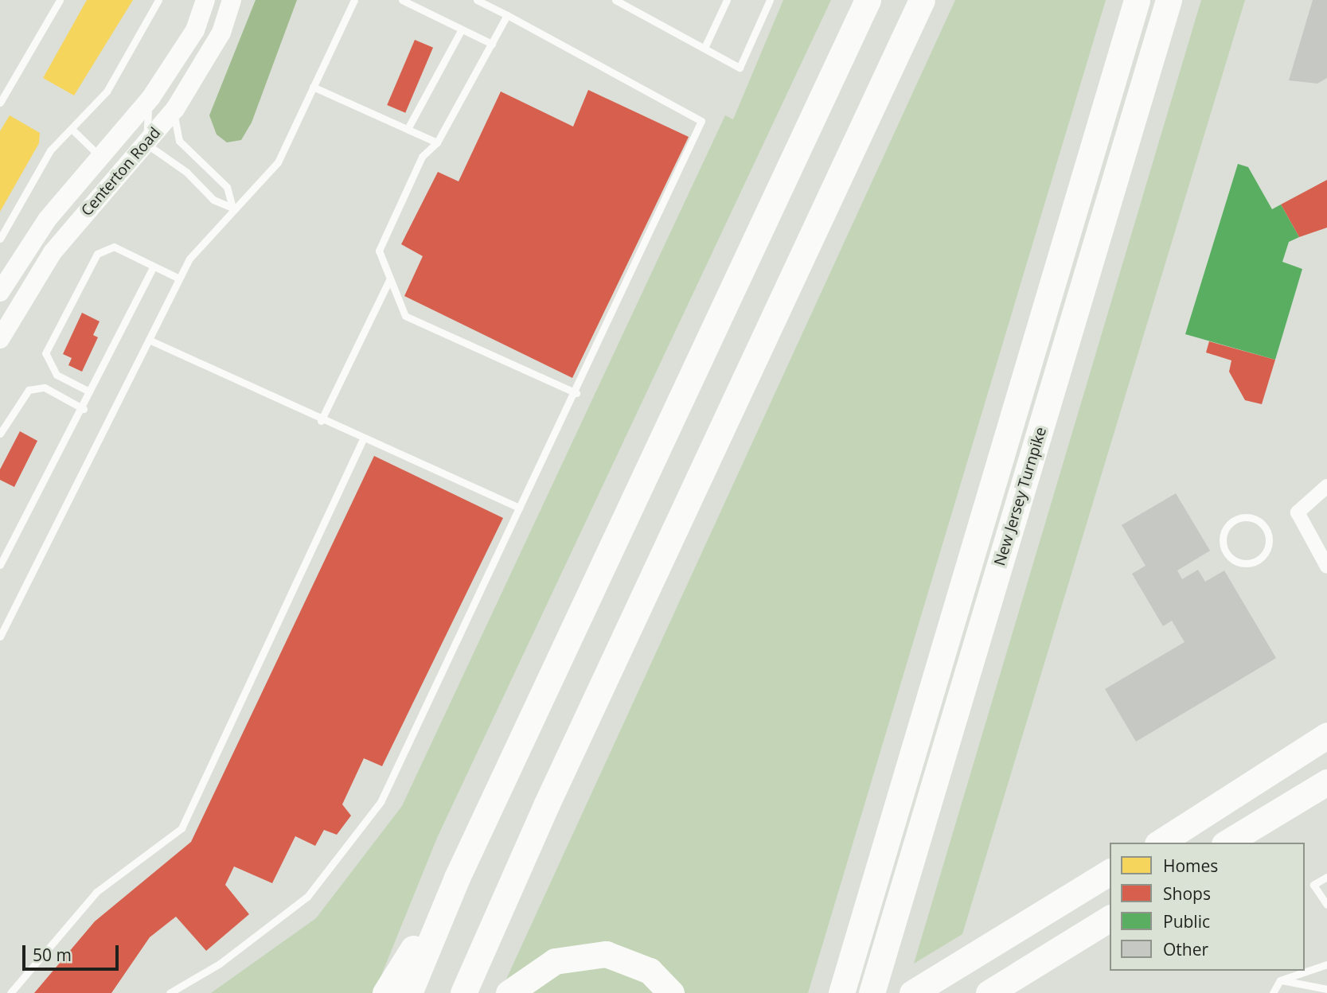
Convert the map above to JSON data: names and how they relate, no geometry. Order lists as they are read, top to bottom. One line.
{"streets":{"highway":["New Jersey Turnpike"],"main road":["Centerton Road"]},"legend":["Homes","Shops","Public","Other"],"scale_bar":"50 m"}
